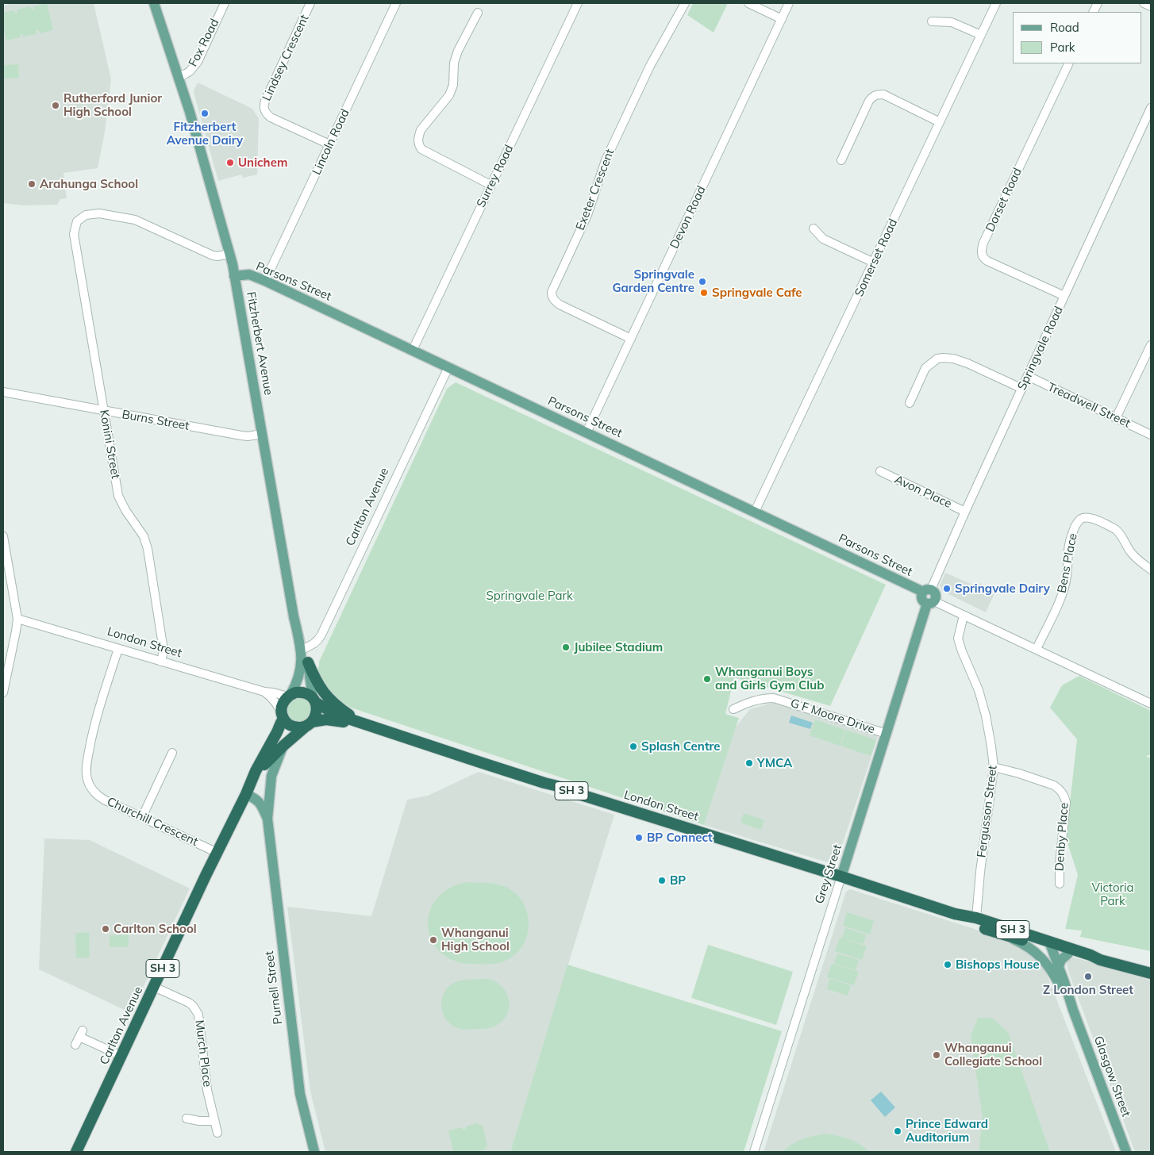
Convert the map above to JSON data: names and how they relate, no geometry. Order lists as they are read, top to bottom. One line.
{"streets":{"highway":["Carlton Avenue","London Street","SH 3"],"main road":["Parsons Street","Fitzherbert Avenue","Grey Street","Purnell Street","Glasgow Street"],"street":["Fox Road","Lindsey Crescent","Lincoln Road","Surrey Road","Exeter Crescent","Dorset Road","Devon Road","Somerset Road","Springvale Road","Treadwell Street","Burns Street","Konini Street","Avon Place","Bens Place","G F Moore Drive","Fergusson Street","Churchill Crescent","Denby Place","Murch Place"]},"crossings":[["Fox Road","Fitzherbert Avenue"],["Lindsey Crescent","Lincoln Road"],["Lincoln Road","Parsons Street"],["Surrey Road","Parsons Street"],["Exeter Crescent","Devon Road"],["Dorset Road","Springvale Road"],["Devon Road","Parsons Street"],["Somerset Road","Parsons Street"],["Parsons Street","Fitzherbert Avenue"],["Parsons Street","Springvale Road"],["Parsons Street","Carlton Avenue"],["Fitzherbert Avenue","Burns Street"],["Fitzherbert Avenue","Konini Street"],["Fitzherbert Avenue","Carlton Avenue"],["Fitzherbert Avenue","London Street"],["Fitzherbert Avenue","SH 3"],["Springvale Road","Treadwell Street"],["Springvale Road","Avon Place"],["Burns Street","Konini Street"],["Konini Street","London Street"],["Carlton Avenue","London Street"],["Carlton Avenue","SH 3"],["Carlton Avenue","Churchill Crescent"],["Carlton Avenue","Purnell Street"],["Carlton Avenue","Murch Place"],["London Street","SH 3"],["London Street","Fergusson Street"],["London Street","Churchill Crescent"],["London Street","Grey Street"],["London Street","Glasgow Street"],["G F Moore Drive","Grey Street"],["Fergusson Street","Denby Place"]],"parks":["Springvale Park","Victoria Park"],"places":["Rutherford Junior High School","Fitzherbert Avenue Dairy","Unichem","Arahunga School","Springvale Garden Centre","Springvale Cafe","Springvale Dairy","Jubilee Stadium","Whanganui Boys and Girls Gym Club","Splash Centre","YMCA","BP Connect","BP","Carlton School","Whanganui High School","Bishops House","Z London Street","Whanganui Collegiate School","Prince Edward Auditorium"],"legend":["Road","Park"]}
